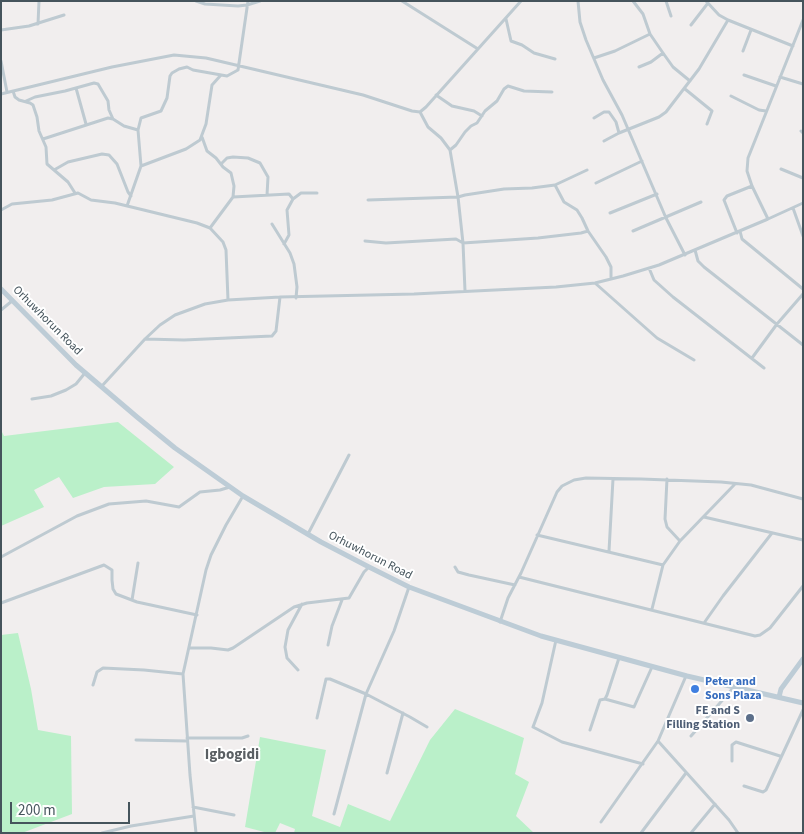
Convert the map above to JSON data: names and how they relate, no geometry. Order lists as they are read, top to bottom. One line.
{"streets":{"street":["Orhuwhorun Road"]},"districts":["Igbogidi"],"places":["Peter and Sons Plaza","FE and S Filling Station"],"scale_bar":"200 m"}
